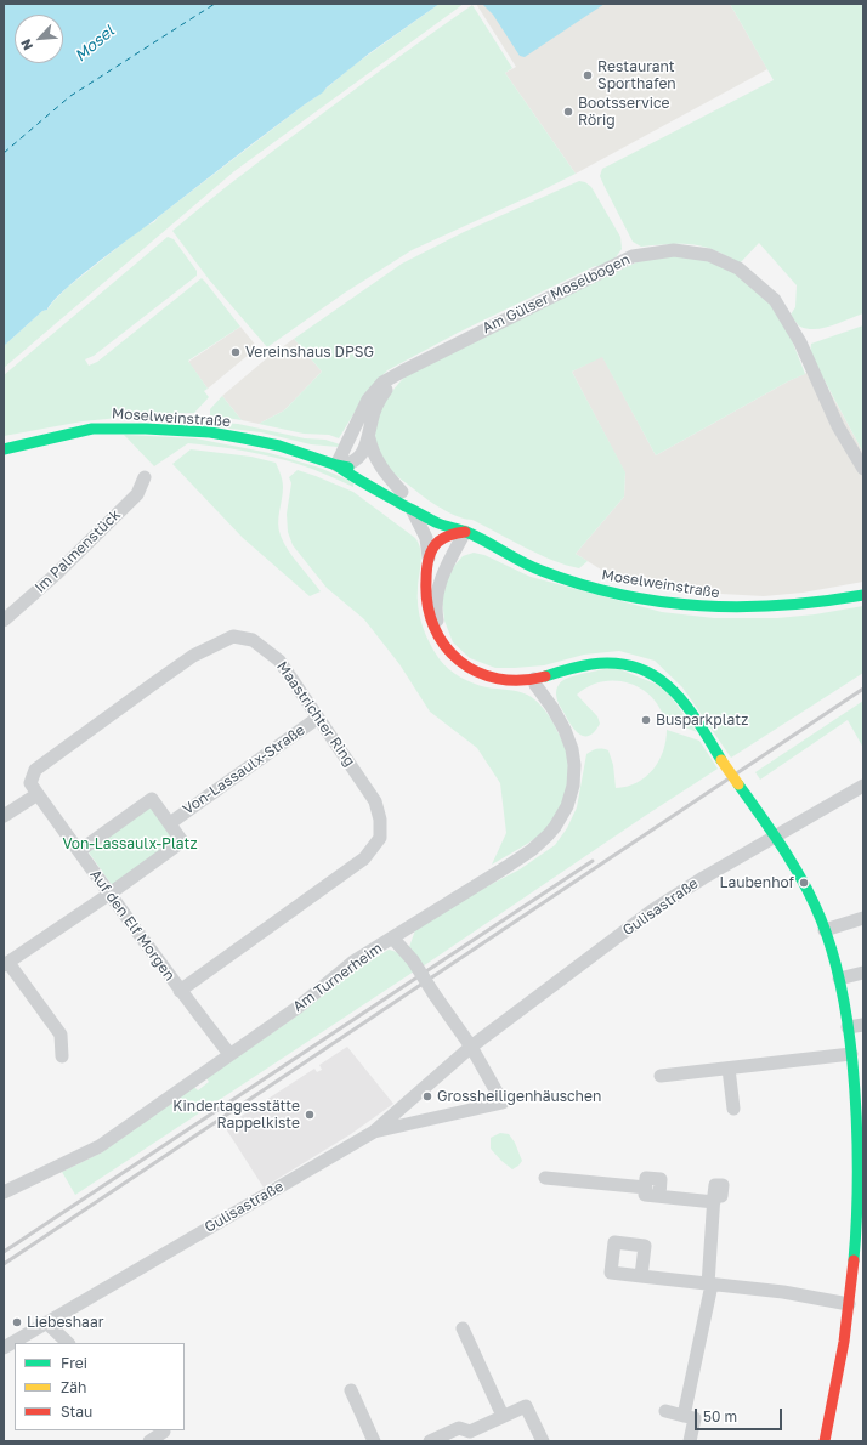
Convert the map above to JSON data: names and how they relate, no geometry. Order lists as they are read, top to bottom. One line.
{"streets":{"street":["Am Gülser Moselbogen","Moselweinstraße","Im Palmenstück","Maastrichter Ring","Von-Lassaulx-Straße","Gulisastraße","Auf den Elf Morgen","Am Turnerheim"]},"crossings":[["Am Gülser Moselbogen","Moselweinstraße"],["Maastrichter Ring","Von-Lassaulx-Straße"],["Maastrichter Ring","Auf den Elf Morgen"],["Auf den Elf Morgen","Am Turnerheim"]],"water":["Mosel"],"parks":["Von-Lassaulx-Platz"],"places":["Restaurant Sporthafen","Bootsservice Rörig","Vereinshaus DPSG","Busparkplatz","Laubenhof","Grossheiligenhäuschen","Kindertagesstätte Rappelkiste","Liebeshaar"],"legend":["Frei","Zäh","Stau"],"scale_bar":"50 m","north":"bottom left"}
